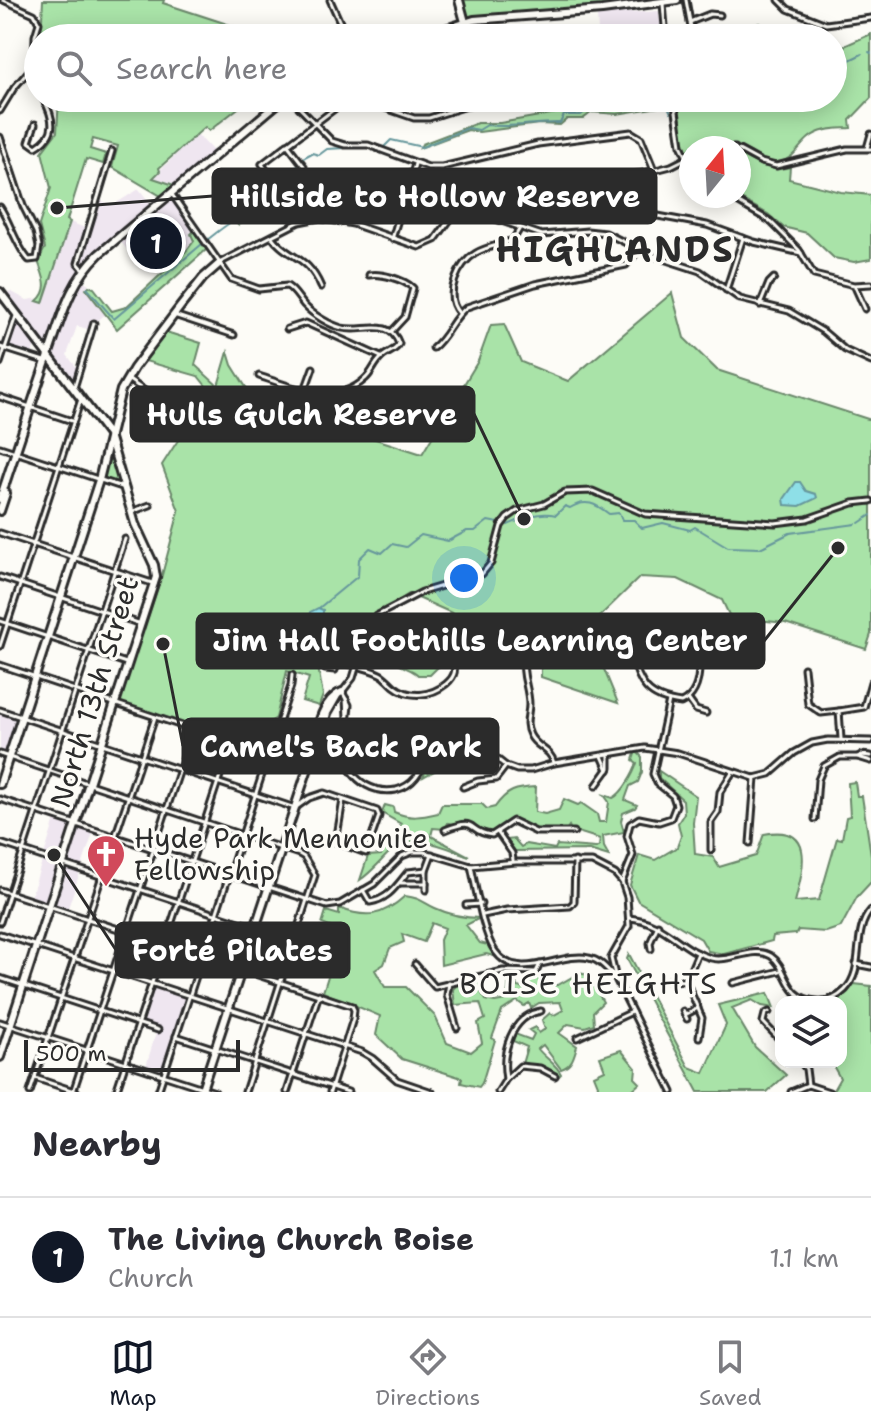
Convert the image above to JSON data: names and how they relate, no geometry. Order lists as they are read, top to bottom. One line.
{"streets":{"street":["North 13th Street"]},"districts":["HIGHLANDS","BOISE HEIGHTS"],"places":{"other":["Hillside to Hollow Reserve","Hulls Gulch Reserve","Jim Hall Foothills Learning Center","Camel's Back Park","Forté Pilates"],"church":["Hyde Park Mennonite Fellowship"]},"scale_bar":"500 m","north":"top","page":{"search":"Search here","pins":"1","scale":"500 m","heading":"Nearby","list":[{"mark":"1","name":"The Living Church Boise","note":"Church","value":"1.1 km"}],"nav":["Map","Directions","Saved"]}}
